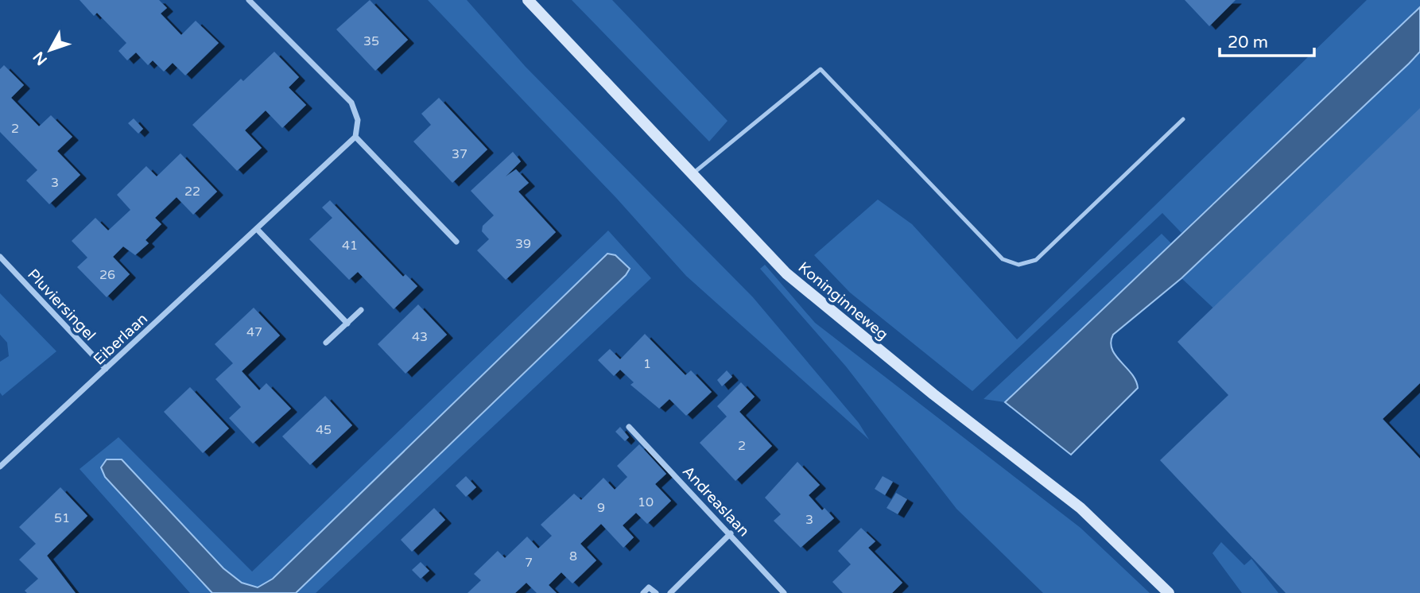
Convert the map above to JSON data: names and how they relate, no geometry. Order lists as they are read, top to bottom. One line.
{"streets":{"main road":["Koninginneweg"],"street":["Pluviersingel","Eiberlaan","Andreaslaan"]},"crossings":[["Pluviersingel","Eiberlaan"]],"house_numbers":["35","2","37","3","22","39","41","26","47","43","1","45","2","10","9","51","3","8","7"],"scale_bar":"20 m","north":"bottom left"}
